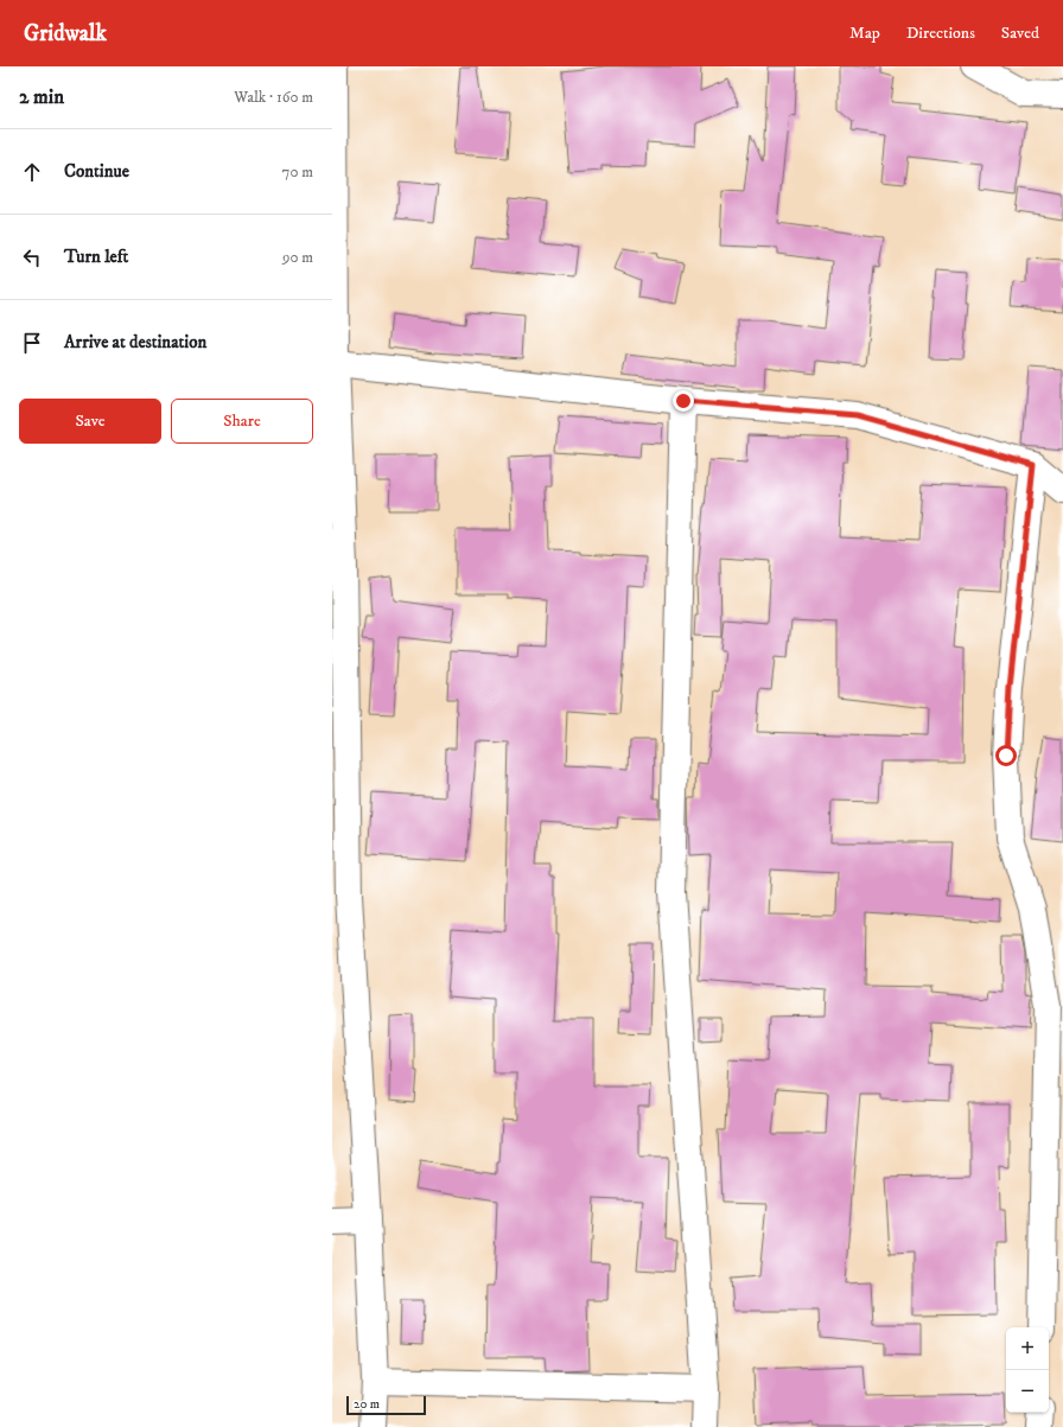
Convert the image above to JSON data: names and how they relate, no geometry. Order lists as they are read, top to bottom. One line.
{"scale_bar":"20 m","page":{"header":"Gridwalk","nav":["Map","Directions","Saved"],"heading":["2 min","Walk · 160 m"],"list":[["Continue","70 m"],["Turn left","90 m"],"Arrive at destination"],"buttons":["Save","Share"],"map_buttons":["+","−"],"scale":"20 m"}}
